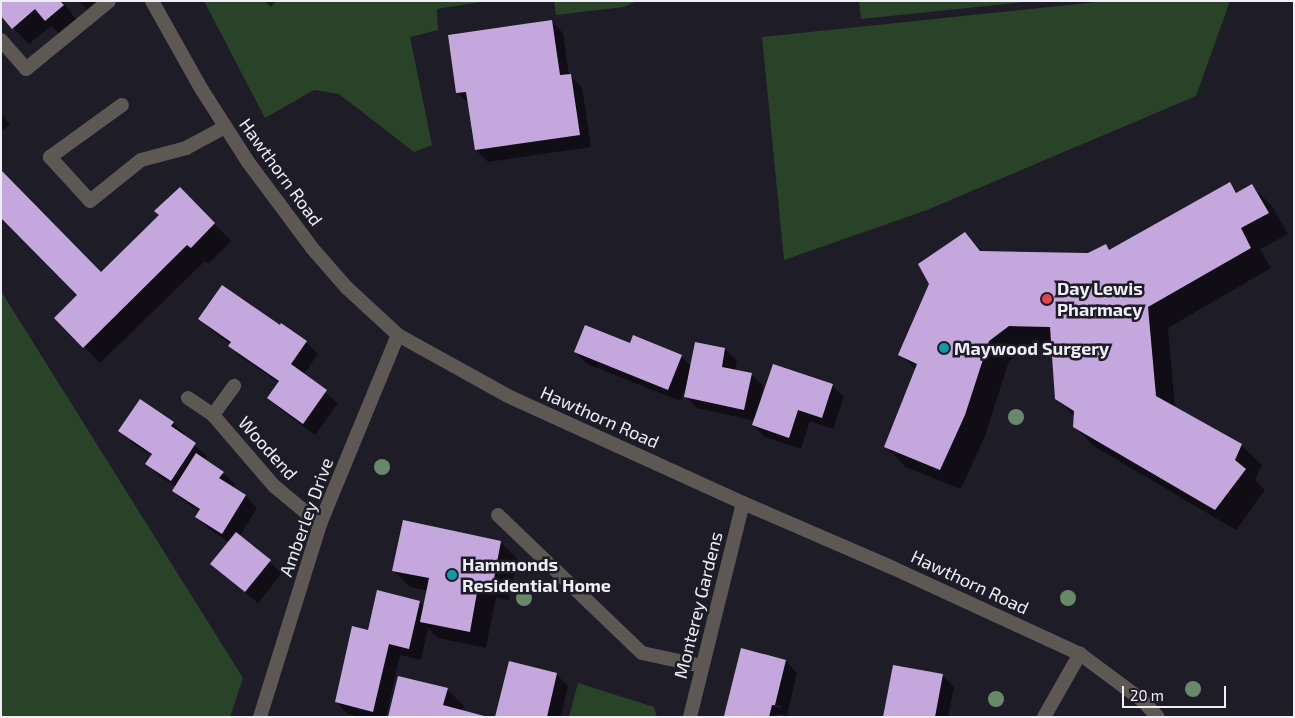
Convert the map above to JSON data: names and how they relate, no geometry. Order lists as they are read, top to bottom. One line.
{"streets":{"street":["Hawthorn Road","Woodend","Amberley Drive","Monterey Gardens"]},"crossings":[["Hawthorn Road","Amberley Drive"],["Hawthorn Road","Monterey Gardens"],["Woodend","Amberley Drive"]],"places":["Day Lewis Pharmacy","Maywood Surgery","Hammonds Residential Home"],"scale_bar":"20 m"}
